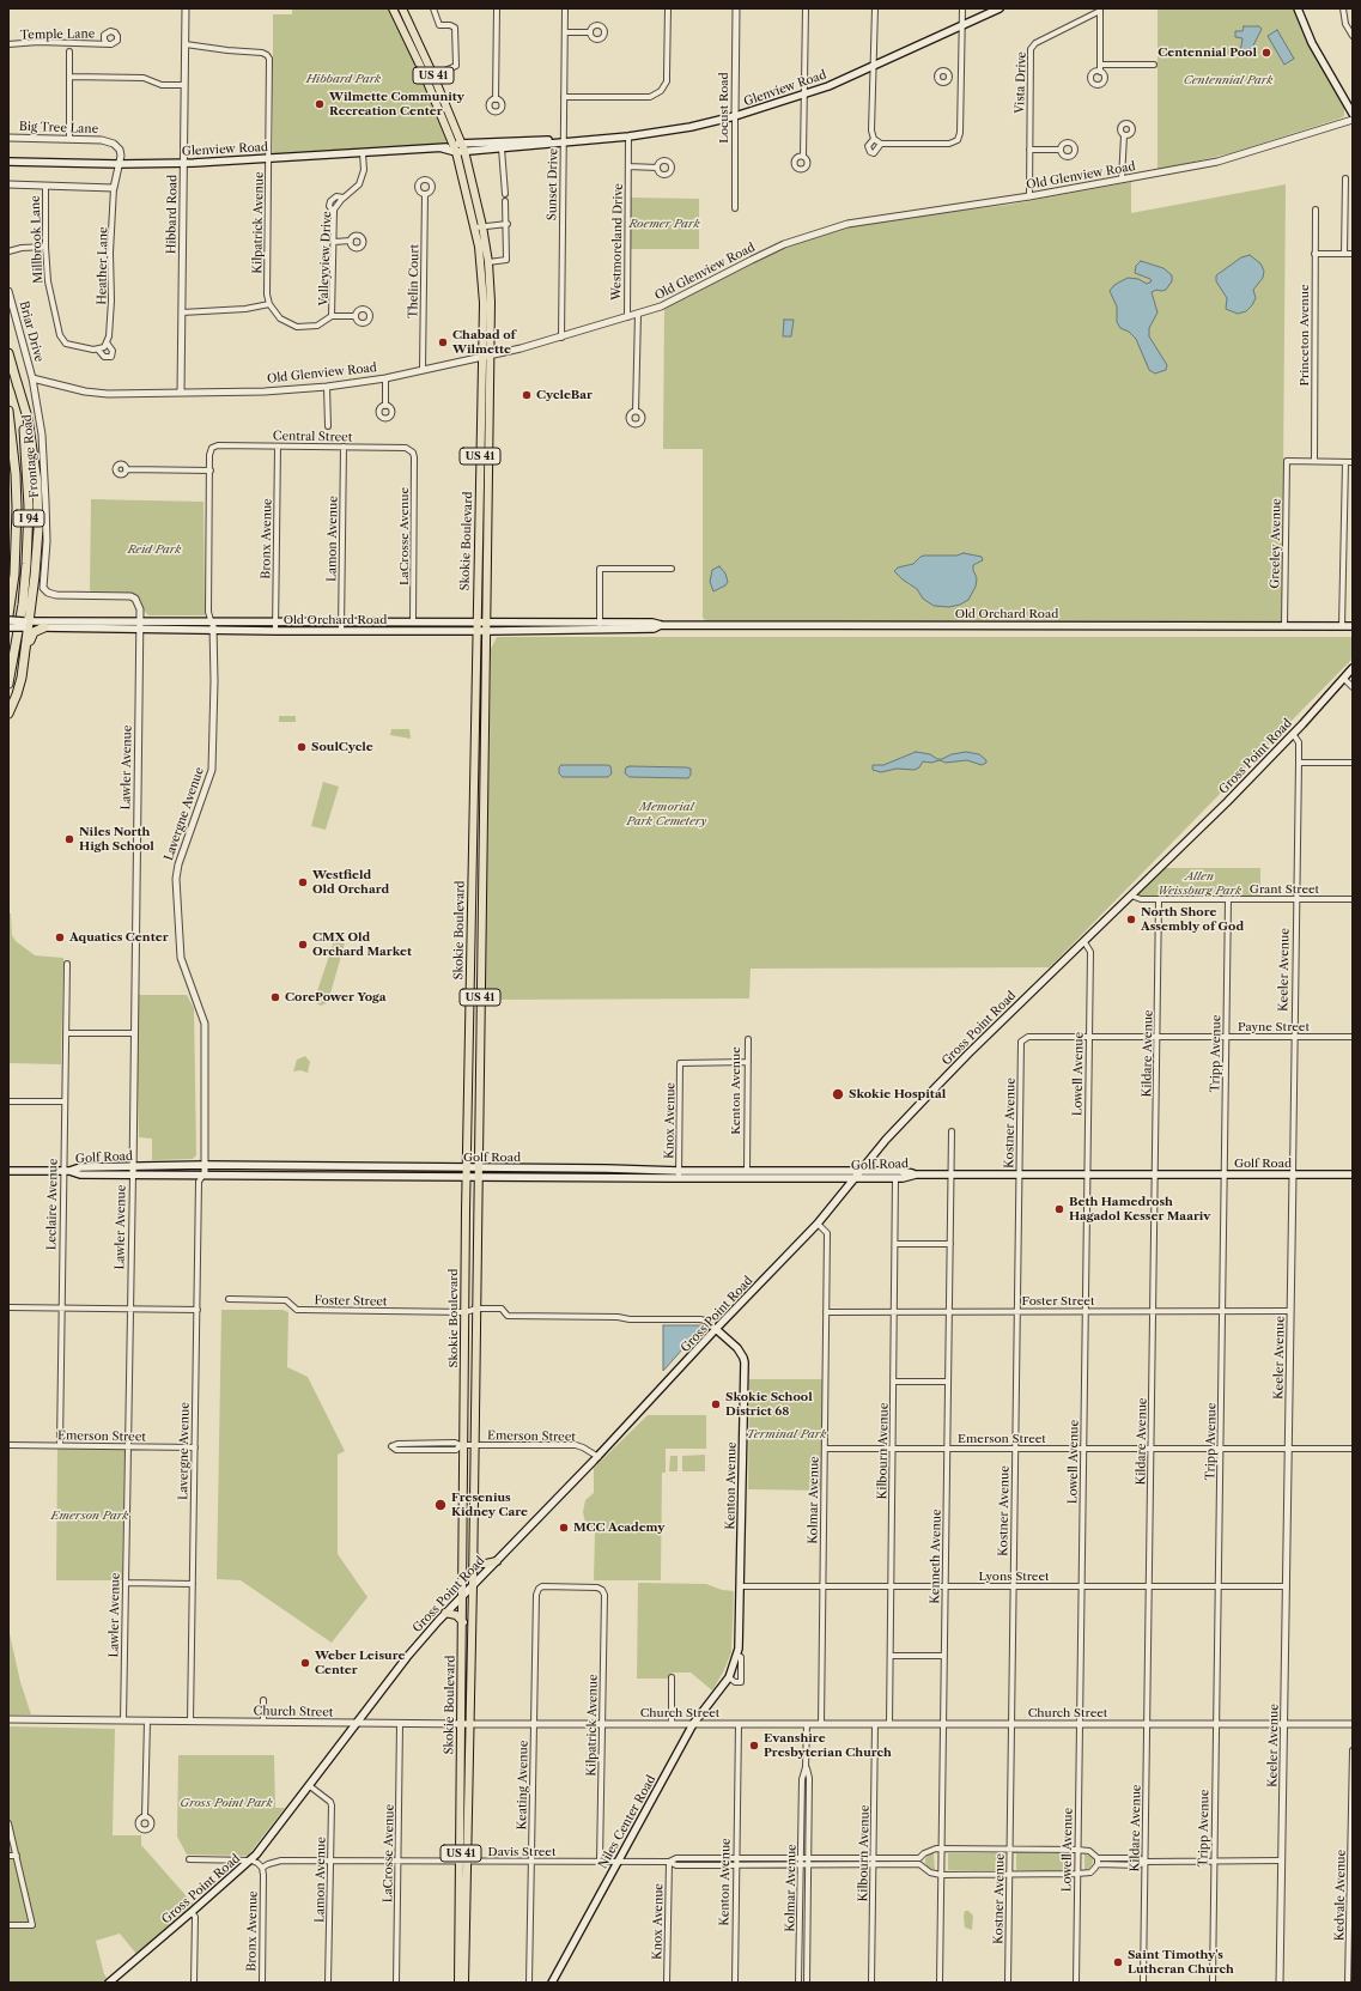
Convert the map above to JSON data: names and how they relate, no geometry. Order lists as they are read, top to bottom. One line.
{"streets":{"highway":["I 94"],"main road":["US 41","Glenview Road","Skokie Boulevard","Old Orchard Road","Gross Point Road","Kenton Avenue","Golf Road","Niles Center Road"],"street":["Temple Lane","Vista Drive","Locust Road","Big Tree Lane","Old Glenview Road","Sunset Drive","Hibbard Road","Kilpatrick Avenue","Millbrook Lane","Westmoreland Drive","Valleyview Drive","Heather Lane","Thelin Court","Briar Drive","Princeton Avenue","Central Street","Frontage Road","LaCrosse Avenue","Bronx Avenue","Lamon Avenue","Greeley Avenue","Lawler Avenue","Lavergne Avenue","Grant Street","Keeler Avenue","Payne Street","Kildare Avenue","Tripp Avenue","Lowell Avenue","Knox Avenue","Kostner Avenue","Leclaire Avenue","Foster Street","Emerson Street","Kilbourn Avenue","Kolmar Avenue","Kenneth Avenue","Lyons Street","Church Street","Keating Avenue","Davis Street","Kedvale Avenue"]},"crossings":[["Vista Drive","Old Glenview Road"],["Glenview Road","Locust Road"],["Glenview Road","Big Tree Lane"],["Glenview Road","Sunset Drive"],["Glenview Road","Hibbard Road"],["Glenview Road","Kilpatrick Avenue"],["Glenview Road","Westmoreland Drive"],["Glenview Road","Valleyview Drive"],["Glenview Road","Skokie Boulevard"],["Old Glenview Road","Sunset Drive"],["Old Glenview Road","Hibbard Road"],["Old Glenview Road","Westmoreland Drive"],["Old Glenview Road","Thelin Court"],["Old Glenview Road","Briar Drive"],["Old Glenview Road","Frontage Road"],["Old Glenview Road","Skokie Boulevard"],["Hibbard Road","Kilpatrick Avenue"],["Kilpatrick Avenue","Church Street"],["Kilpatrick Avenue","Keating Avenue"],["Kilpatrick Avenue","Davis Street"],["Millbrook Lane","Heather Lane"],["Briar Drive","Frontage Road"],["Princeton Avenue","Greeley Avenue"],["Central Street","LaCrosse Avenue"],["Central Street","Bronx Avenue"],["Central Street","Lamon Avenue"],["Central Street","Lavergne Avenue"],["Frontage Road","Old Orchard Road"],["Frontage Road","Lawler Avenue"],["LaCrosse Avenue","Old Orchard Road"],["LaCrosse Avenue","Church Street"],["LaCrosse Avenue","Davis Street"],["Bronx Avenue","Old Orchard Road"],["Bronx Avenue","Gross Point Road"],["Bronx Avenue","Davis Street"],["Lamon Avenue","Old Orchard Road"],["Lamon Avenue","Gross Point Road"],["Lamon Avenue","Davis Street"],["Skokie Boulevard","Old Orchard Road"],["Skokie Boulevard","Gross Point Road"],["Skokie Boulevard","Golf Road"],["Skokie Boulevard","Foster Street"],["Skokie Boulevard","Emerson Street"],["Skokie Boulevard","Church Street"],["Skokie Boulevard","Davis Street"],["Greeley Avenue","Old Orchard Road"],["Old Orchard Road","Lawler Avenue"],["Old Orchard Road","Lavergne Avenue"],["Gross Point Road","Grant Street"],["Gross Point Road","Keeler Avenue"],["Gross Point Road","Lowell Avenue"],["Gross Point Road","Kenton Avenue"],["Gross Point Road","Golf Road"],["Gross Point Road","Foster Street"],["Gross Point Road","Emerson Street"],["Gross Point Road","Kolmar Avenue"],["Gross Point Road","Church Street"],["Lawler Avenue","Golf Road"],["Lawler Avenue","Emerson Street"],["Lawler Avenue","Church Street"],["Lavergne Avenue","Golf Road"],["Lavergne Avenue","Emerson Street"],["Lavergne Avenue","Church Street"],["Grant Street","Keeler Avenue"],["Grant Street","Kildare Avenue"],["Grant Street","Tripp Avenue"],["Keeler Avenue","Payne Street"],["Keeler Avenue","Golf Road"],["Keeler Avenue","Foster Street"],["Keeler Avenue","Emerson Street"],["Keeler Avenue","Lyons Street"],["Keeler Avenue","Church Street"],["Keeler Avenue","Davis Street"],["Payne Street","Kildare Avenue"],["Payne Street","Tripp Avenue"],["Payne Street","Lowell Avenue"],["Payne Street","Kostner Avenue"],["Kildare Avenue","Golf Road"],["Kildare Avenue","Foster Street"],["Kildare Avenue","Emerson Street"],["Kildare Avenue","Lyons Street"],["Kildare Avenue","Church Street"],["Kildare Avenue","Davis Street"],["Tripp Avenue","Golf Road"],["Tripp Avenue","Foster Street"],["Tripp Avenue","Emerson Street"],["Tripp Avenue","Lyons Street"],["Tripp Avenue","Church Street"],["Tripp Avenue","Davis Street"],["Lowell Avenue","Golf Road"],["Lowell Avenue","Foster Street"],["Lowell Avenue","Emerson Street"],["Lowell Avenue","Lyons Street"],["Lowell Avenue","Church Street"],["Lowell Avenue","Davis Street"],["Kenton Avenue","Knox Avenue"],["Kenton Avenue","Golf Road"],["Kenton Avenue","Foster Street"],["Kenton Avenue","Lyons Street"],["Kenton Avenue","Church Street"],["Kenton Avenue","Niles Center Road"],["Kenton Avenue","Davis Street"],["Knox Avenue","Golf Road"],["Knox Avenue","Davis Street"],["Kostner Avenue","Golf Road"],["Kostner Avenue","Foster Street"],["Kostner Avenue","Emerson Street"],["Kostner Avenue","Lyons Street"],["Kostner Avenue","Church Street"],["Kostner Avenue","Davis Street"],["Golf Road","Leclaire Avenue"],["Golf Road","Kilbourn Avenue"],["Golf Road","Kenneth Avenue"],["Leclaire Avenue","Emerson Street"],["Foster Street","Kilbourn Avenue"],["Foster Street","Kolmar Avenue"],["Foster Street","Kenneth Avenue"],["Emerson Street","Kilbourn Avenue"],["Emerson Street","Kolmar Avenue"],["Emerson Street","Kenneth Avenue"],["Kilbourn Avenue","Lyons Street"],["Kilbourn Avenue","Church Street"],["Kilbourn Avenue","Davis Street"],["Kolmar Avenue","Lyons Street"],["Kolmar Avenue","Church Street"],["Kolmar Avenue","Davis Street"],["Kenneth Avenue","Lyons Street"],["Kenneth Avenue","Church Street"],["Kenneth Avenue","Davis Street"],["Church Street","Keating Avenue"],["Church Street","Niles Center Road"],["Keating Avenue","Davis Street"],["Niles Center Road","Davis Street"]],"parks":["Hibbard Park","Centennial Park","Roemer Park","Reid Park","Memorial Park Cemetery","Allen Weissburg Park","Terminal Park","Emerson Park","Gross Point Park"],"places":["Centennial Pool","Wilmette Community Recreation Center","Chabad of Wilmette","CycleBar","SoulCycle","Niles North High School","Westfield Old Orchard","North Shore Assembly of God","Aquatics Center","CMX Old Orchard Market","CorePower Yoga","Skokie Hospital","Beth Hamedrosh Hagadol Kesser Maariv","Skokie School District 68","Fresenius Kidney Care","MCC Academy","Weber Leisure Center","Evanshire Presbyterian Church","Saint Timothy's Lutheran Church"]}
